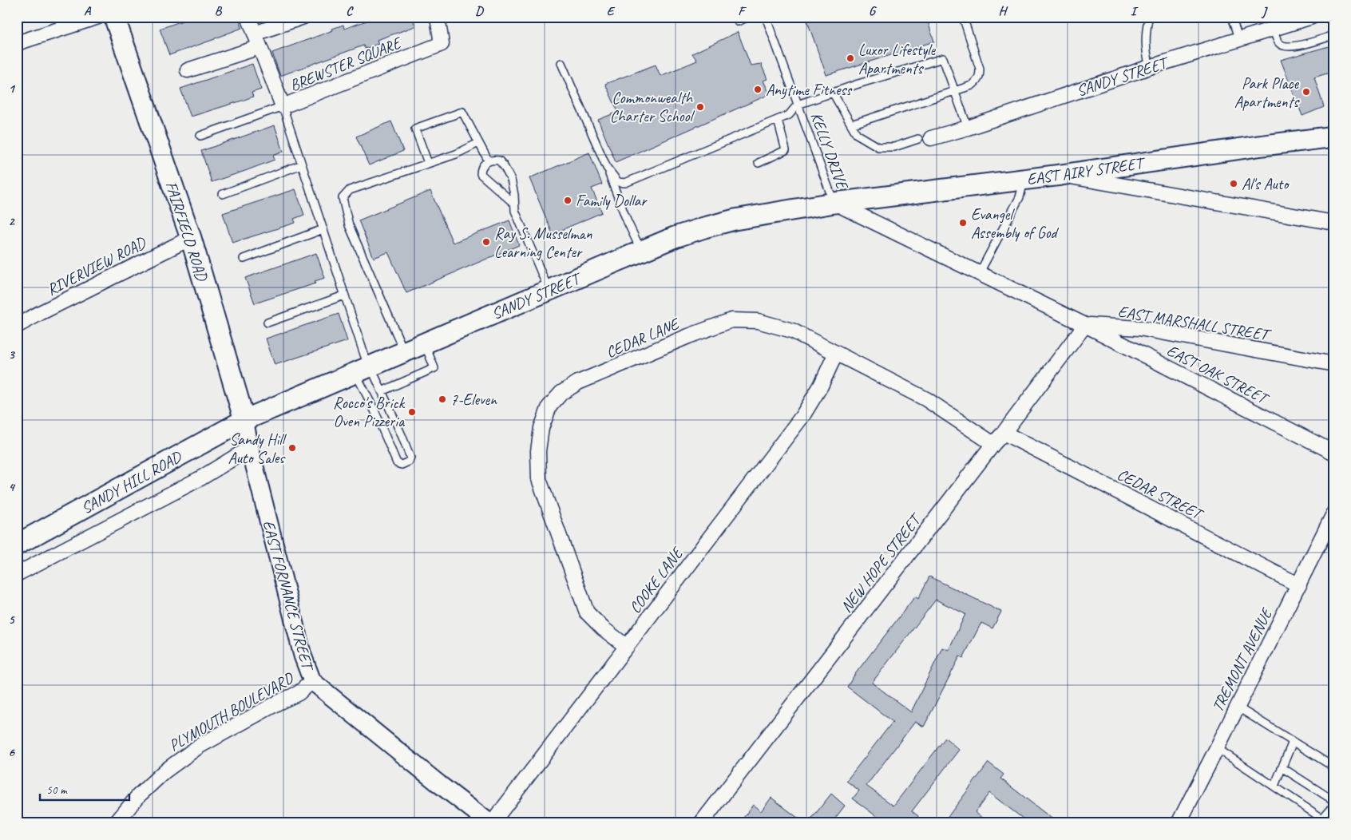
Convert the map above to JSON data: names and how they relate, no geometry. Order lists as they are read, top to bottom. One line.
{"streets":{"main road":["SANDY STREET","EAST AIRY STREET","FAIRFIELD ROAD","SANDY HILL ROAD"],"street":["BREWSTER SQUARE","RIVERVIEW ROAD","EAST MARSHALL STREET","CEDAR LANE","EAST OAK STREET","CEDAR STREET","NEW HOPE STREET","COOKE LANE","EAST FORNANCE STREET","TREMONT AVENUE","PLYMOUTH BOULEVARD"],"lane":["KELLY DRIVE"]},"crossings":[["SANDY STREET","KELLY DRIVE"],["SANDY STREET","EAST AIRY STREET"],["SANDY STREET","FAIRFIELD ROAD"],["SANDY STREET","EAST MARSHALL STREET"],["SANDY STREET","SANDY HILL ROAD"],["KELLY DRIVE","EAST AIRY STREET"],["KELLY DRIVE","EAST MARSHALL STREET"],["EAST AIRY STREET","EAST MARSHALL STREET"],["FAIRFIELD ROAD","RIVERVIEW ROAD"],["FAIRFIELD ROAD","SANDY HILL ROAD"],["FAIRFIELD ROAD","EAST FORNANCE STREET"],["EAST MARSHALL STREET","EAST OAK STREET"],["EAST MARSHALL STREET","NEW HOPE STREET"],["CEDAR LANE","NEW HOPE STREET"],["CEDAR LANE","COOKE LANE"],["EAST OAK STREET","NEW HOPE STREET"],["CEDAR STREET","NEW HOPE STREET"],["CEDAR STREET","TREMONT AVENUE"],["COOKE LANE","EAST FORNANCE STREET"],["EAST FORNANCE STREET","PLYMOUTH BOULEVARD"]],"places":["Luxor Lifestyle Apartments","Anytime Fitness","Park Place Apartments","Commonwealth Charter School","Al's Auto","Family Dollar","Evangel Assembly of God","Ray S. Musselman Learning Center","7-Eleven","Rocco's Brick Oven Pizzeria","Sandy Hill Auto Sales"],"scale_bar":"50 m","grid":{"columns":["A","B","C","D","E","F","G","H","I","J"],"rows":["1","2","3","4","5","6"]}}
